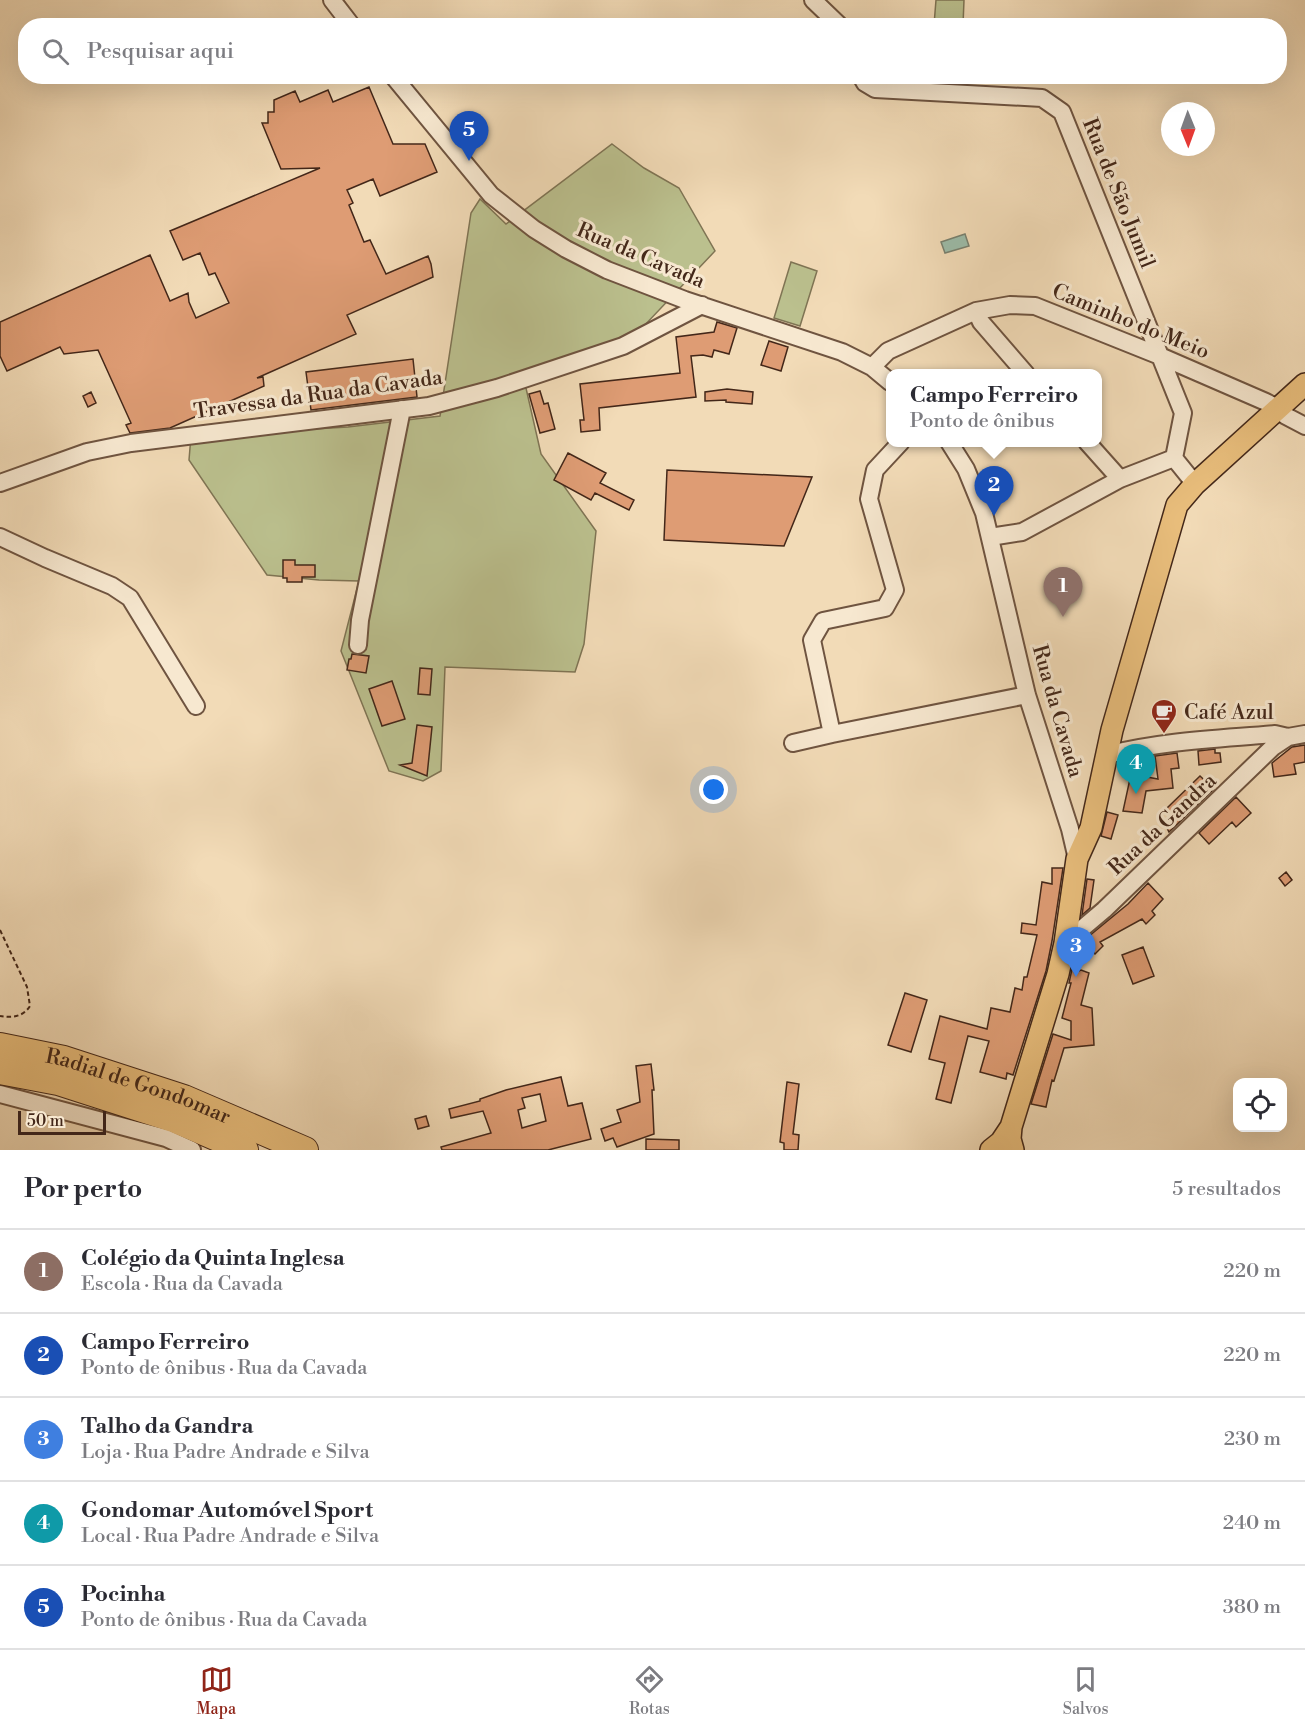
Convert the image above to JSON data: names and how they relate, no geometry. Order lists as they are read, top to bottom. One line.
{"streets":{"highway":["Radial de Gondomar"],"street":["Rua de São Jumil","Rua da Cavada","Caminho do Meio","Travessa da Rua da Cavada","Rua da Gandra"]},"crossings":[["Rua de São Jumil","Caminho do Meio"],["Rua da Cavada","Caminho do Meio"],["Rua da Cavada","Travessa da Rua da Cavada"]],"places":{"cafe":["Café Azul"]},"scale_bar":"50 m","north":"bottom","page":{"search":"Pesquisar aqui","pins":["5","2","1","4","3"],"popup":["Campo Ferreiro","Ponto de ônibus"],"scale":"50 m","heading":["Por perto","5 resultados"],"list":[{"mark":"1","name":"Colégio da Quinta Inglesa","note":"Escola · Rua da Cavada","value":"220 m"},{"mark":"2","name":"Campo Ferreiro","note":"Ponto de ônibus · Rua da Cavada","value":"220 m"},{"mark":"3","name":"Talho da Gandra","note":"Loja · Rua Padre Andrade e Silva","value":"230 m"},{"mark":"4","name":"Gondomar Automóvel Sport","note":"Local · Rua Padre Andrade e Silva","value":"240 m"},{"mark":"5","name":"Pocinha","note":"Ponto de ônibus · Rua da Cavada","value":"380 m"}],"nav":["Mapa","Rotas","Salvos"]}}
